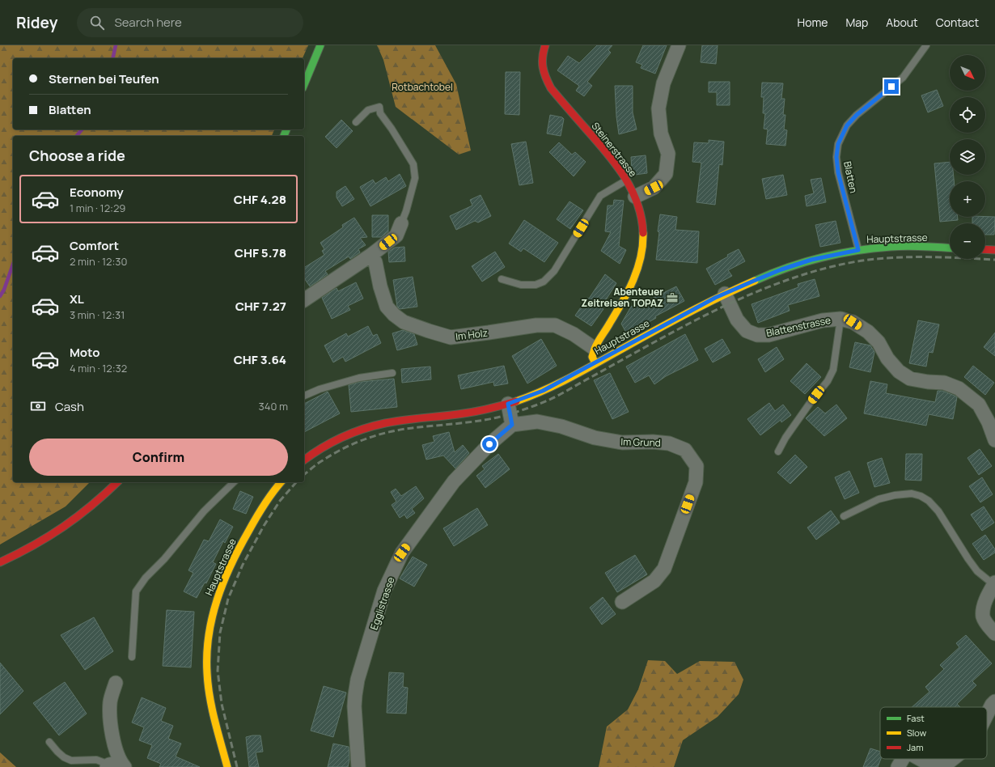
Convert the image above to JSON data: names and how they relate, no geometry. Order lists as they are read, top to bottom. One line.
{"streets":{"street":["Steinerstrasse","Hauptstrasse","Blattenstrasse","Im Holz","Im Grund","Egglistrasse"],"lane":["Blatten"]},"crossings":[["Steinerstrasse","Im Holz"],["Blatten","Hauptstrasse"],["Hauptstrasse","Blattenstrasse"],["Im Grund","Egglistrasse"]],"parks":["Rotbachtobel"],"places":{"office":["Abenteuer Zeitreisen TOPAZ"]},"legend":["Fast","Slow","Jam"],"north":"bottom right","page":{"header":"Ridey","search":"Search here","nav":["Home","Map","About","Contact"],"map_buttons":["+","−"],"banner":["Sternen bei Teufen","Blatten"],"heading":"Choose a ride","list":[{"name":"Economy","note":"1 min · 12:29","value":"CHF 4.28"},{"name":"Comfort","note":"2 min · 12:30","value":"CHF 5.78"},{"name":"XL","note":"3 min · 12:31","value":"CHF 7.27"},{"name":"Moto","note":"4 min · 12:32","value":"CHF 3.64"}],"pay":["Cash","340 m"],"buttons":"Confirm"}}
